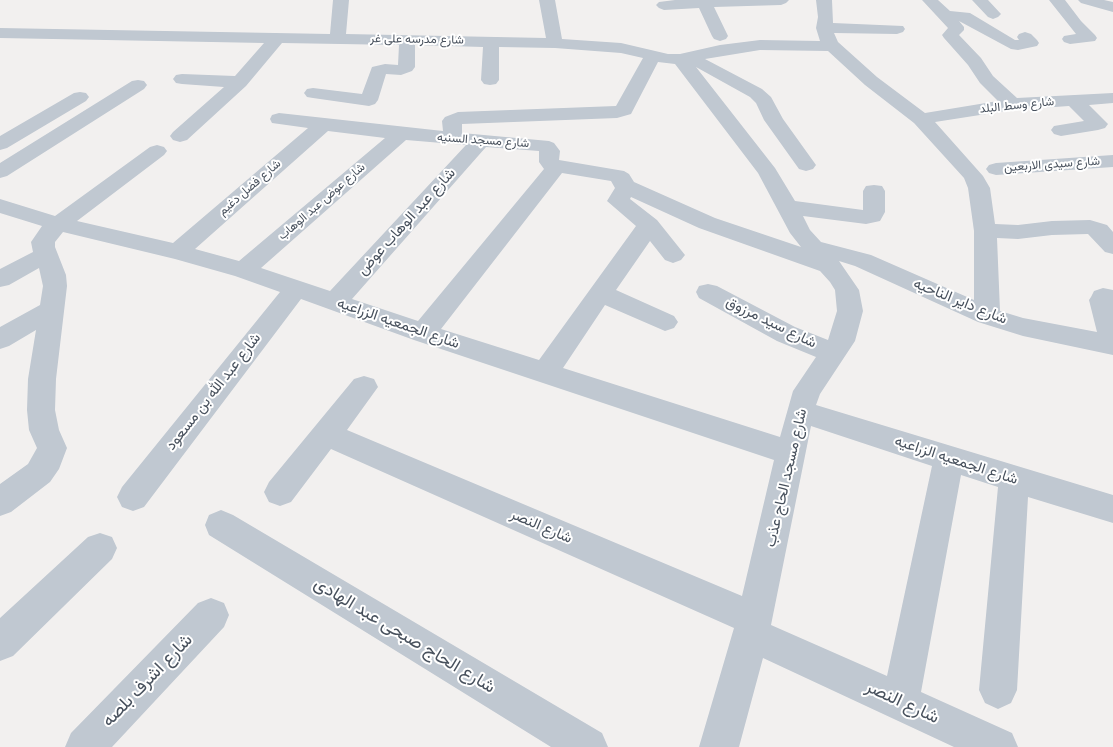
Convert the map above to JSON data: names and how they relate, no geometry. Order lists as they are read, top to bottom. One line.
{"streets":{"street":["شارع مدرسه على غر","شارع وسط البلد","شارع مسجد السنيه","شارع سيدى الاربعين","شارع فضل دغيم","شارع عوض عبد الوهاب","شارع عبد الوهاب عوض","شارع داير الناحيه","شارع سيد مرزوق","شارع الجمعيه الزراعيه","شارع عبد الله بن مسعود","شارع مسجد الحاج عذب","شارع النصر","شارع الحاج صبحى عبد الهادى","شارع اشرف بلصه"]},"crossings":[["شارع مدرسه على غر","شارع مسجد الحاج عذب"],["شارع مسجد السنيه","شارع فضل دغيم"],["شارع مسجد السنيه","شارع عوض عبد الوهاب"],["شارع مسجد السنيه","شارع عبد الوهاب عوض"],["شارع فضل دغيم","شارع الجمعيه الزراعيه"],["شارع عوض عبد الوهاب","شارع الجمعيه الزراعيه"],["شارع عبد الوهاب عوض","شارع الجمعيه الزراعيه"],["شارع داير الناحيه","شارع مسجد الحاج عذب"],["شارع سيد مرزوق","شارع مسجد الحاج عذب"],["شارع الجمعيه الزراعيه","شارع عبد الله بن مسعود"],["شارع الجمعيه الزراعيه","شارع مسجد الحاج عذب"],["شارع مسجد الحاج عذب","شارع النصر"]]}
